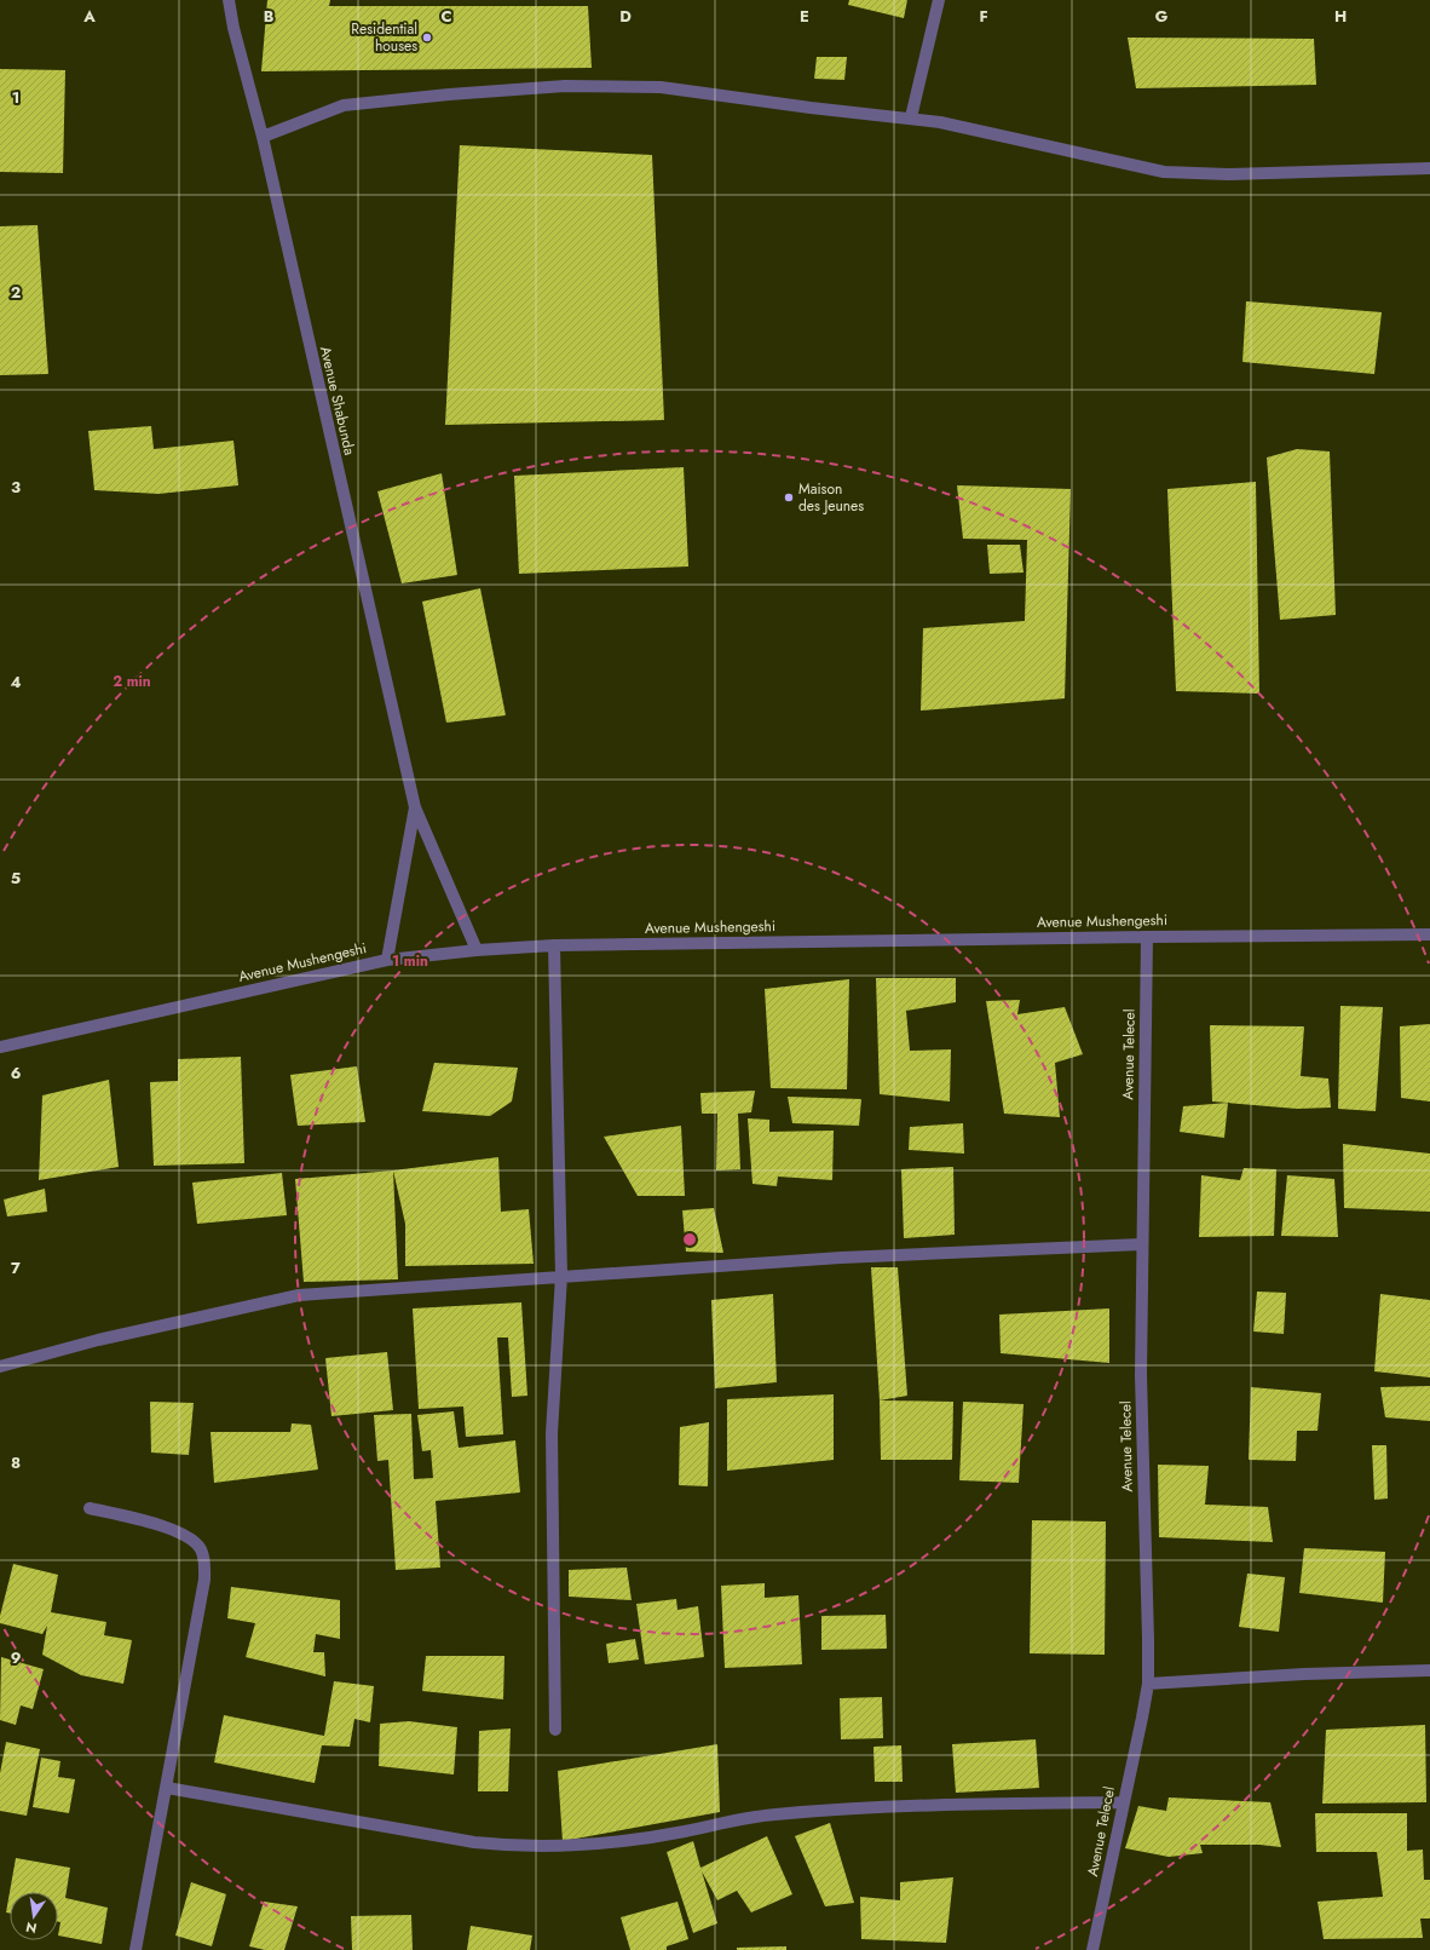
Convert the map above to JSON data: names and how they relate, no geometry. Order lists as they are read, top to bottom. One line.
{"streets":{"street":["Avenue Shabunda","Avenue Mushengeshi","Avenue Telecel"]},"crossings":[["Avenue Mushengeshi","Avenue Telecel"]],"places":["Residential houses","Maison des Jeunes"],"north":"bottom","grid":{"columns":["A","B","C","D","E","F","G","H"],"rows":["1","2","3","4","5","6","7","8","9"]},"rings":["2 min","1 min"]}
